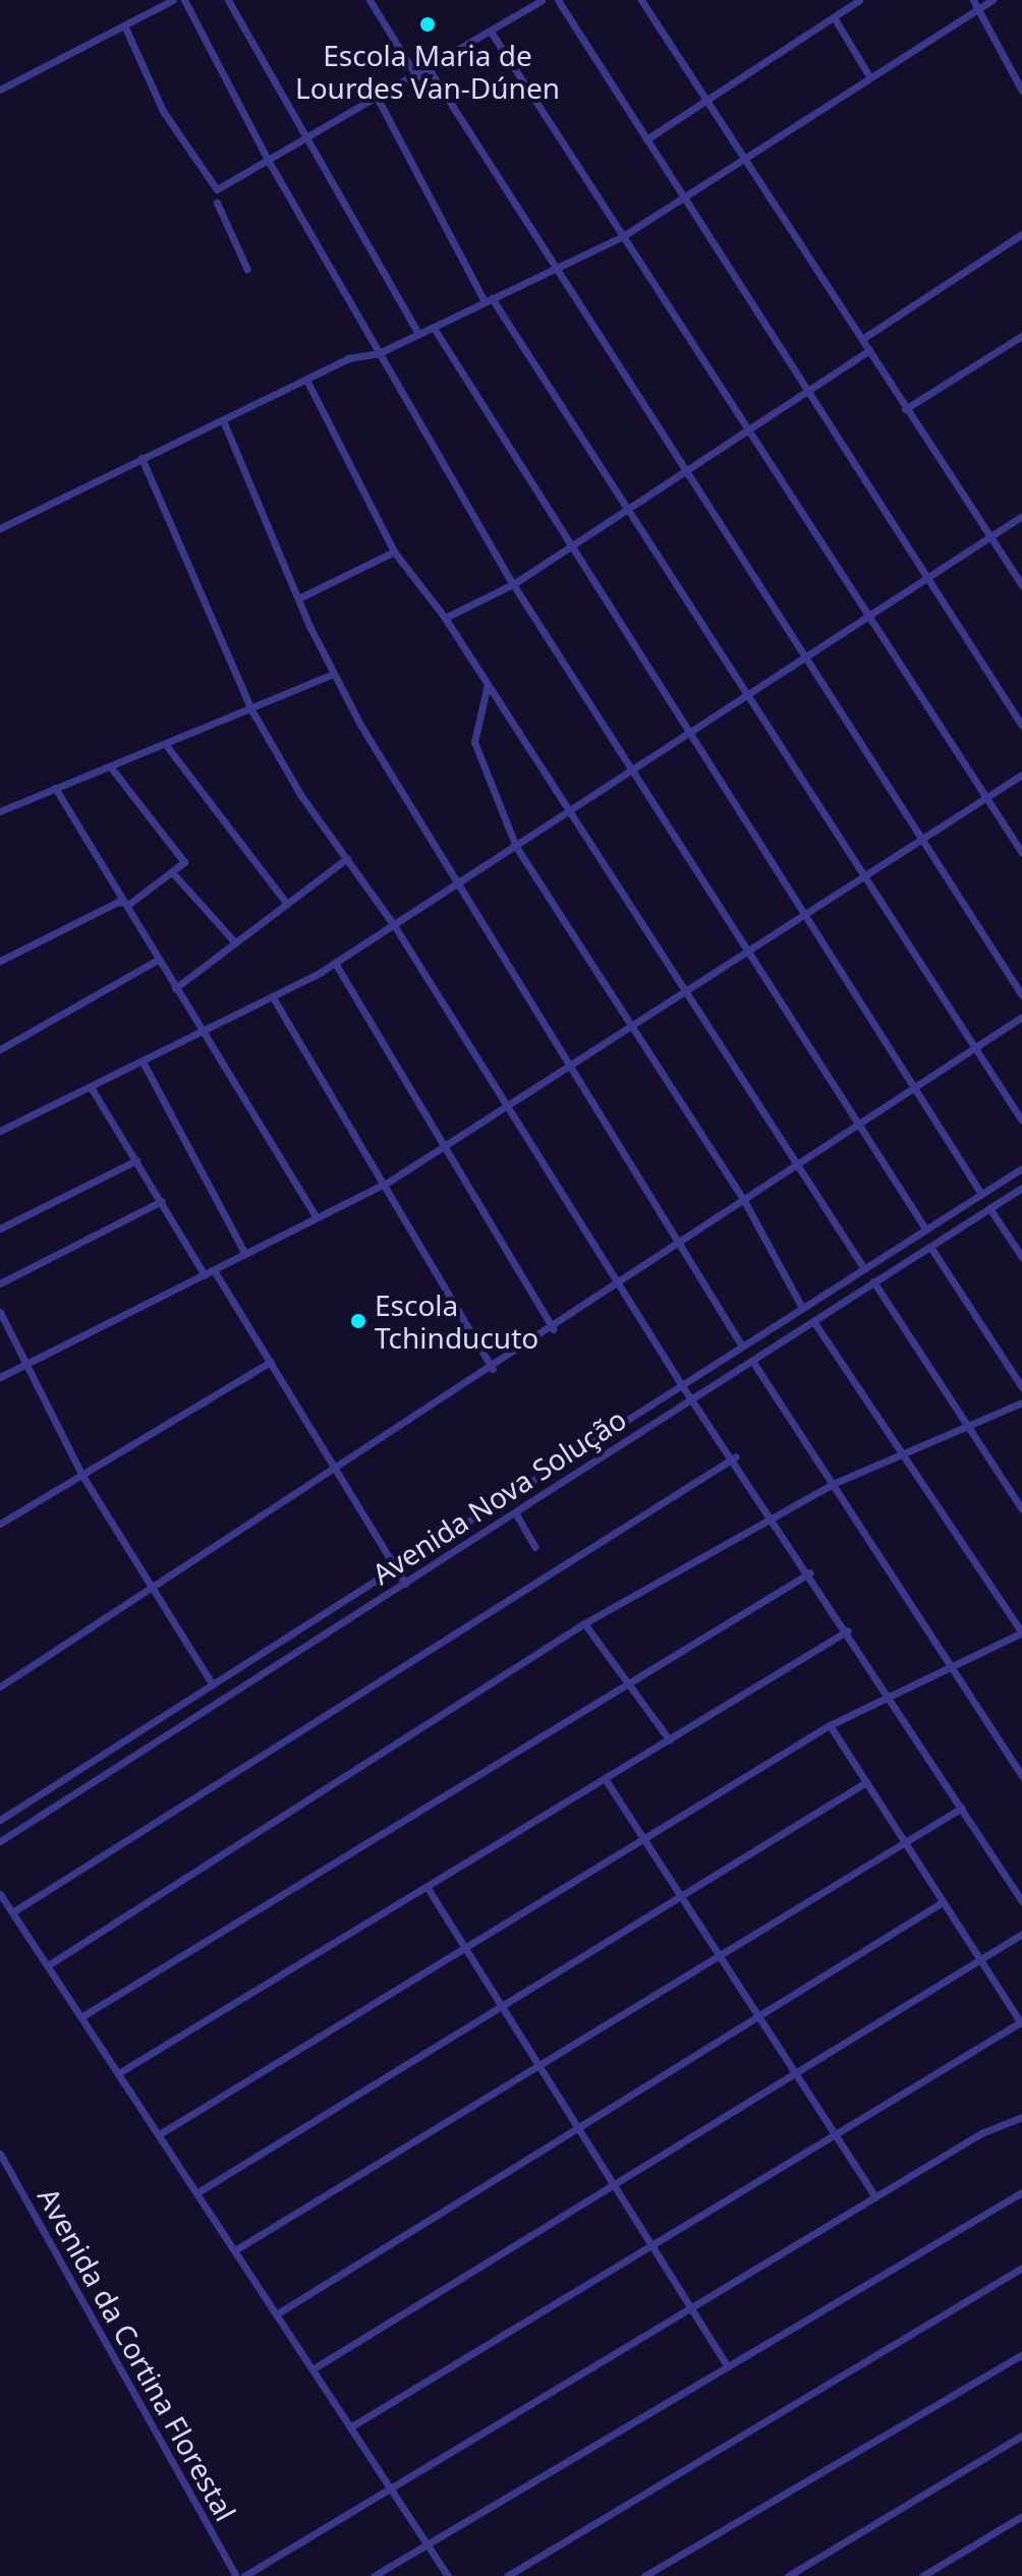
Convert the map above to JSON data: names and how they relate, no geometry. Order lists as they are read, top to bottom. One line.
{"streets":{"street":["Avenida Nova Solução","Avenida da Cortina Florestal"]},"places":["Escola Maria de Lourdes Van-Dúnen","Escola Tchinducuto"]}
